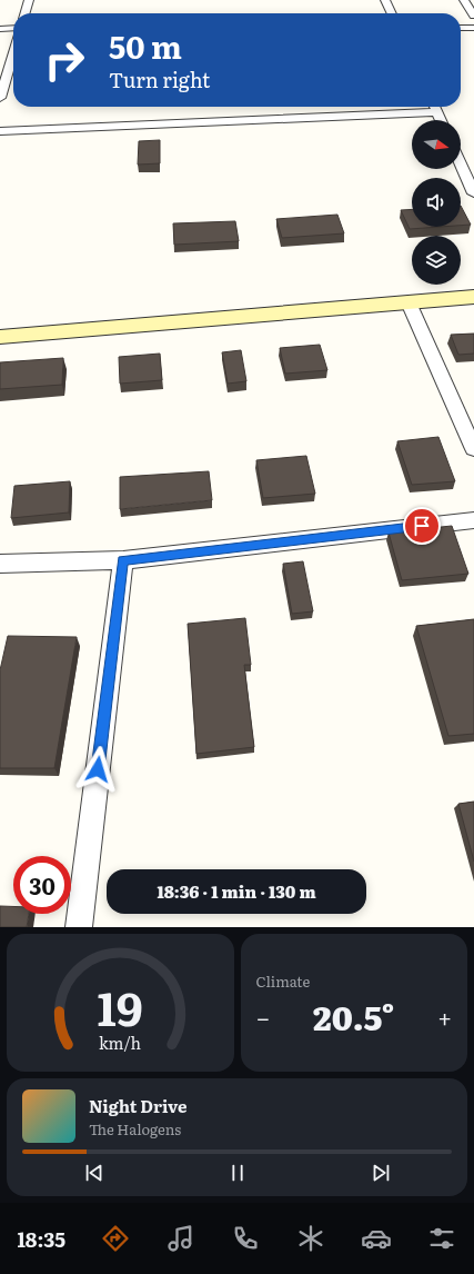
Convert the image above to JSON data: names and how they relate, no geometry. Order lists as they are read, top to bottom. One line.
{"north":"right","page":{"turn":["50 m","Turn right"],"limit":"30","trip":"18:36 · 1 min · 130 m","tile":"Climate","heat":["−","20.5°","+"],"song":["Night Drive","The Halogens"],"tabs":"18:35","gauge":["19","km/h"]}}
